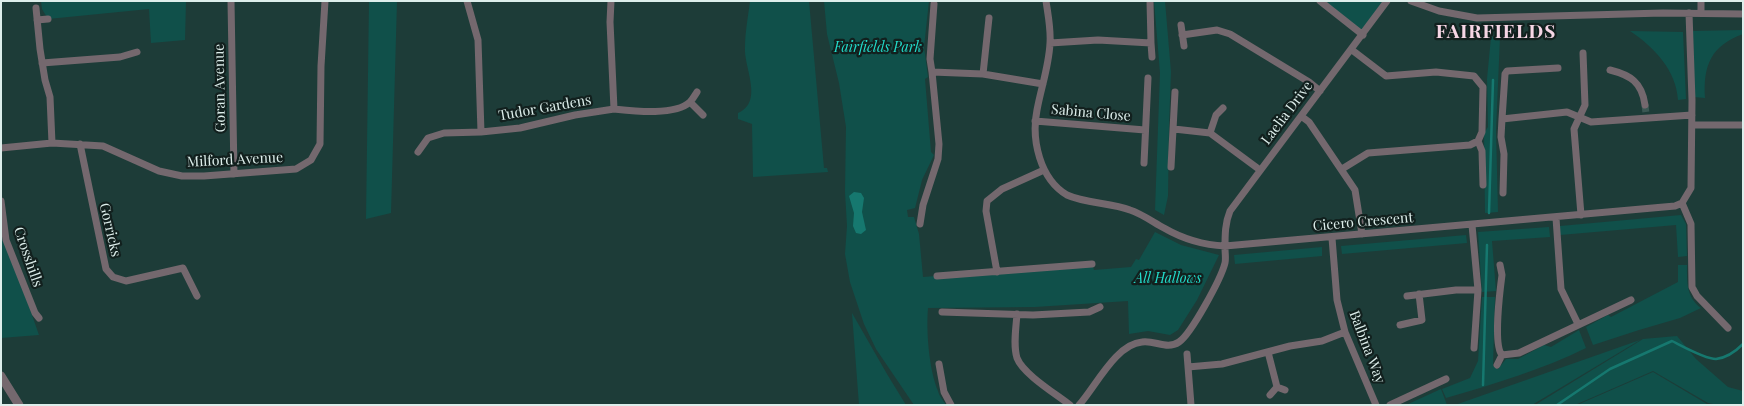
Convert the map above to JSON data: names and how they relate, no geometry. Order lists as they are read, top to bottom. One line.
{"streets":{"street":["Goran Avenue","Tudor Gardens","Sabina Close","Laelia Drive","Milford Avenue","Cicero Crescent","Gorricks","Crosshills","Balbina Way"]},"crossings":[["Goran Avenue","Milford Avenue"],["Sabina Close","Cicero Crescent"],["Laelia Drive","Cicero Crescent"],["Milford Avenue","Gorricks"],["Cicero Crescent","Balbina Way"]],"districts":["FAIRFIELDS"],"parks":["Fairfields Park","All Hallows"]}
